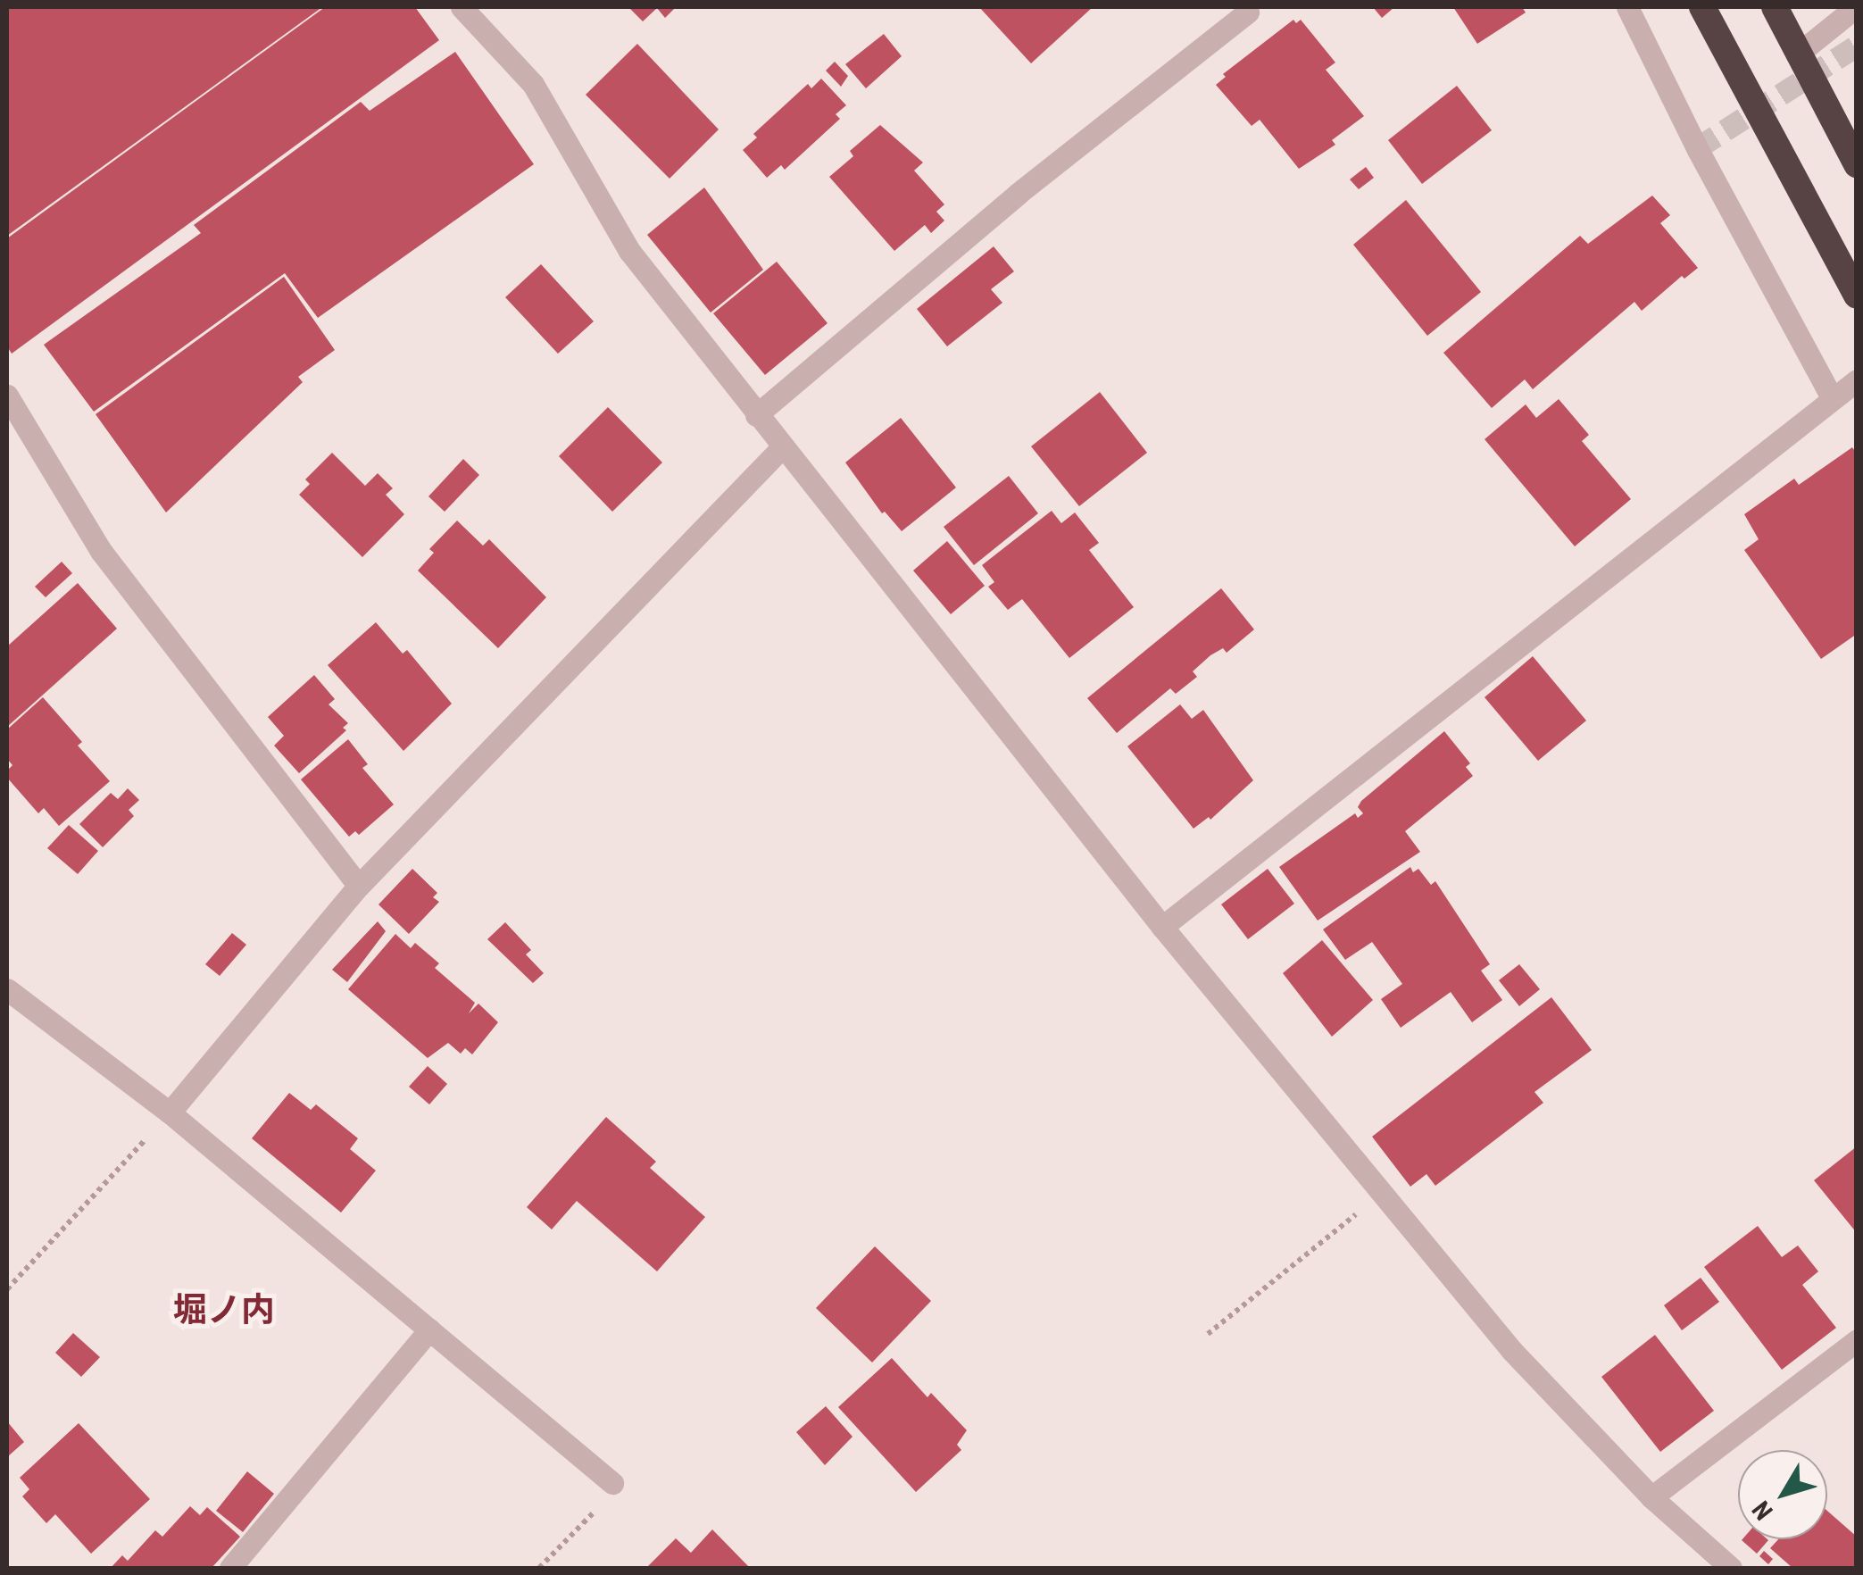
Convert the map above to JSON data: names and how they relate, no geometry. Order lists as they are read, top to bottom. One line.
{"districts":["堀ノ内"],"north":"bottom left"}
